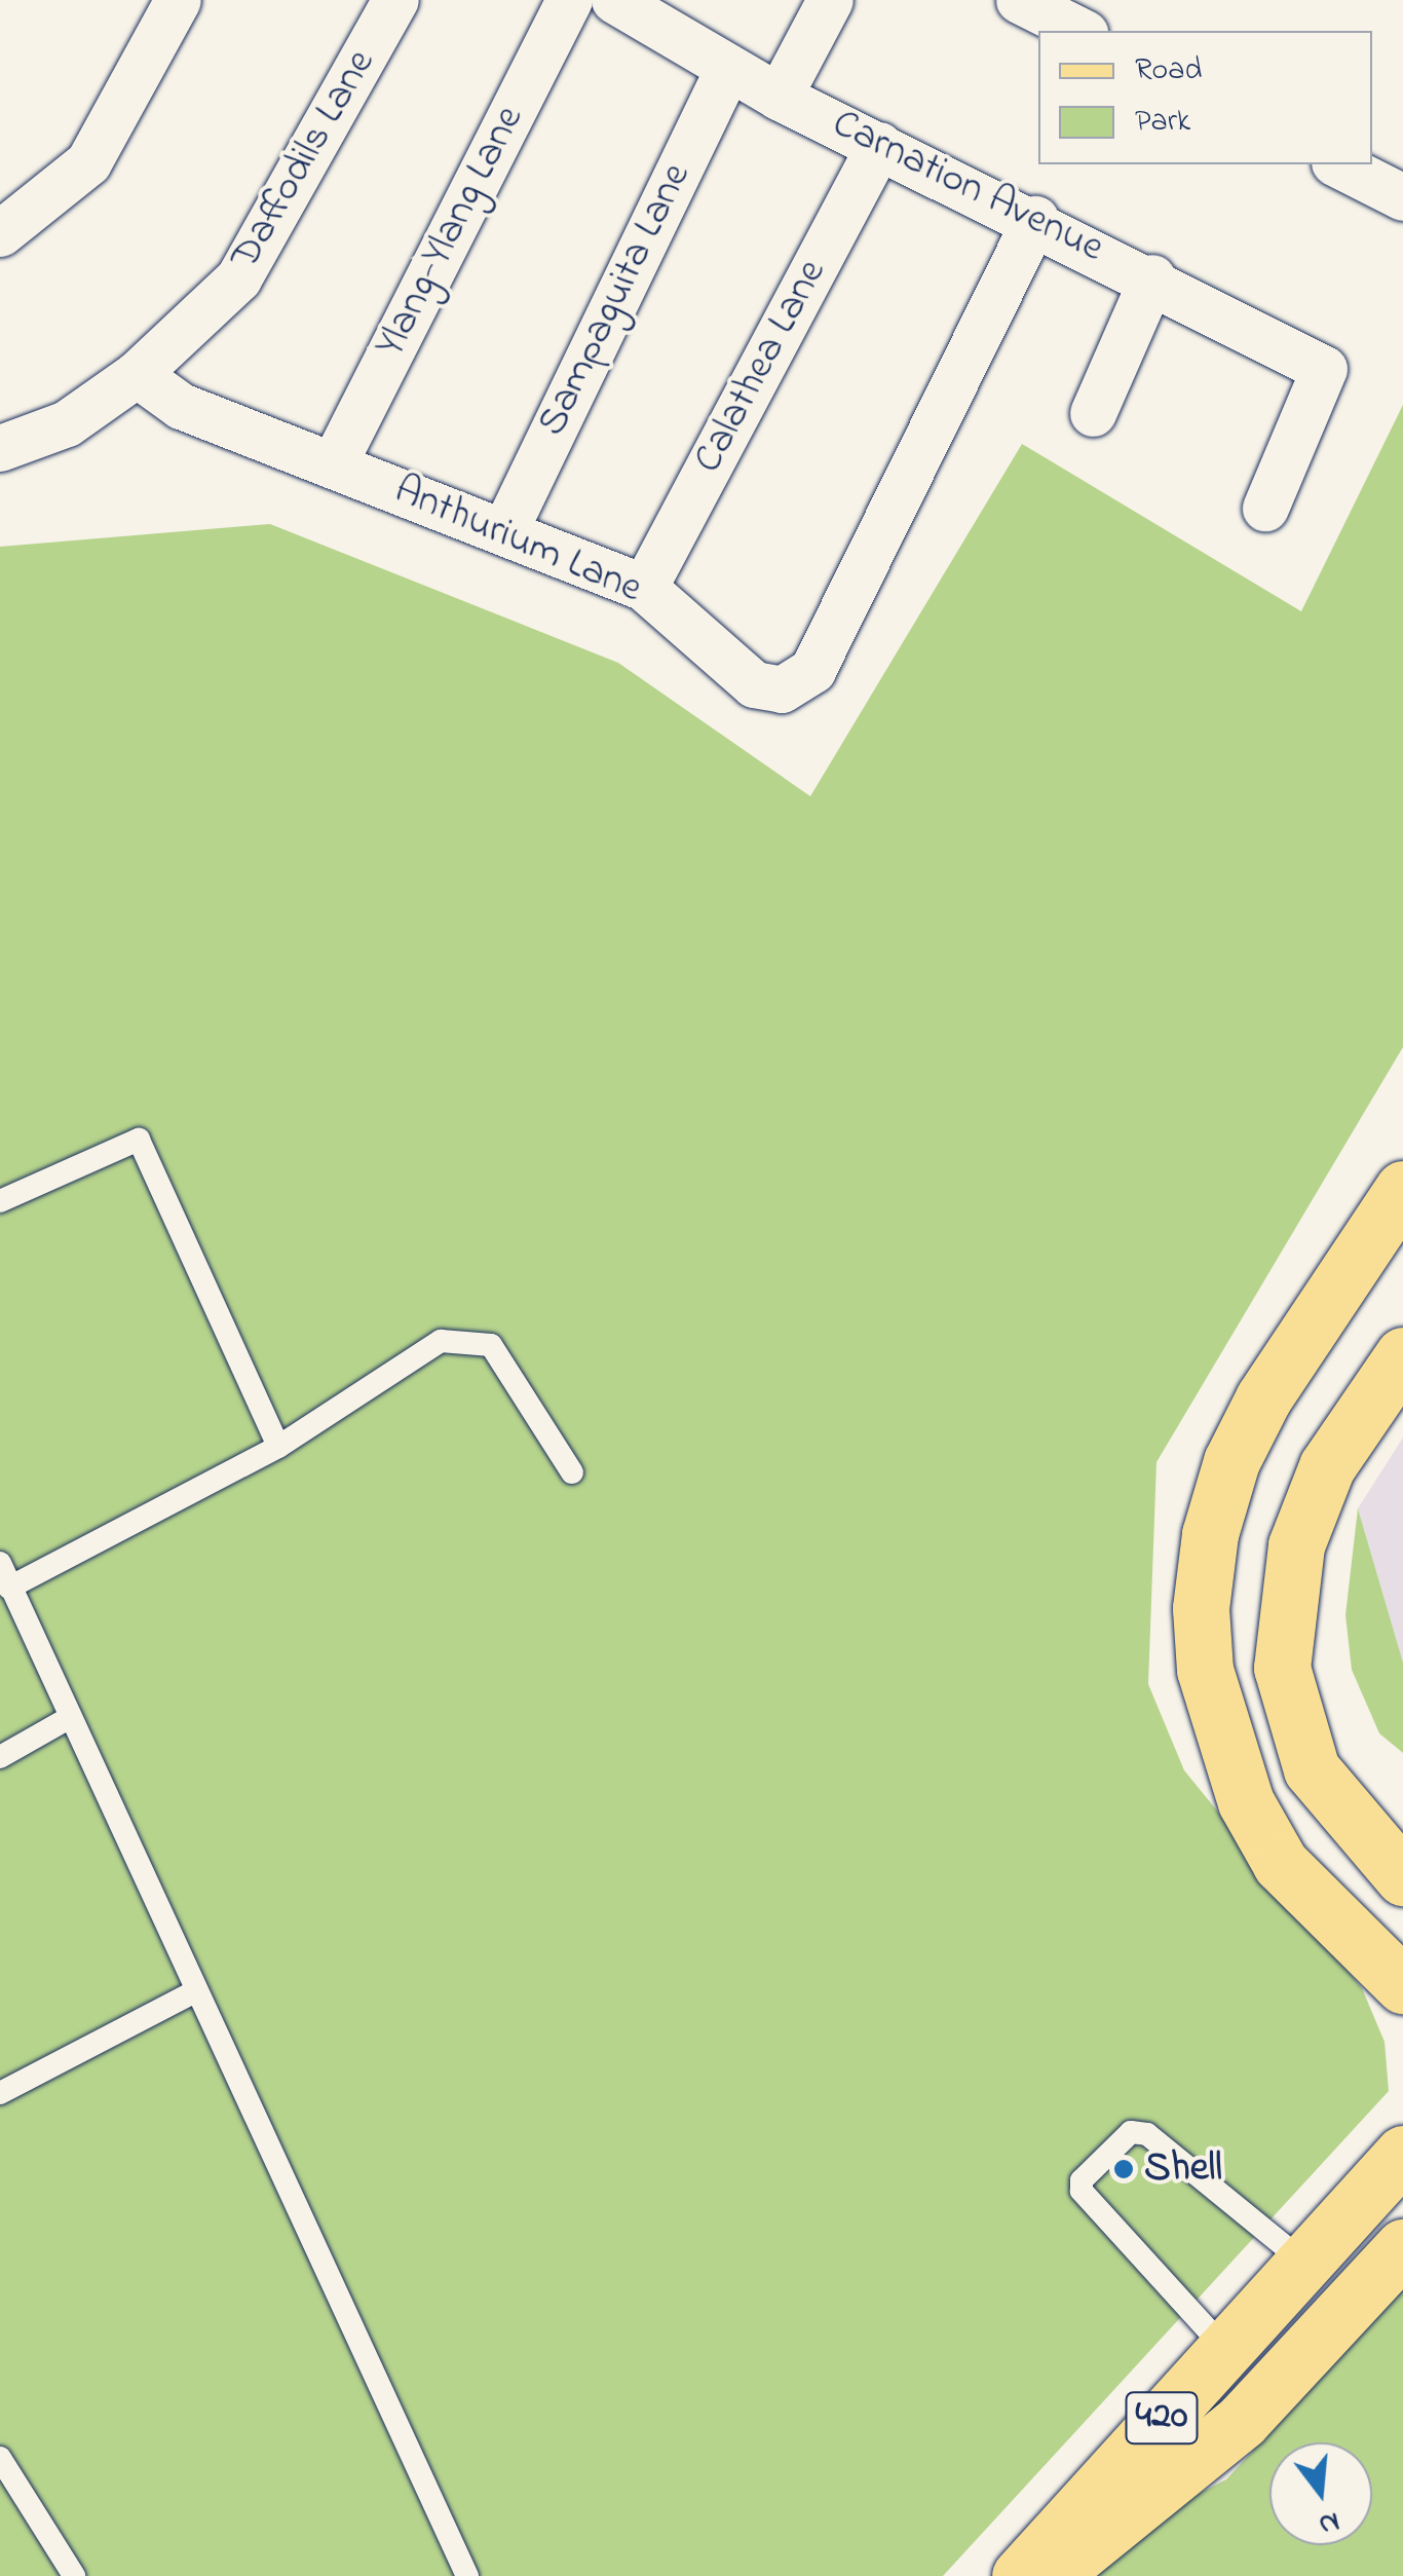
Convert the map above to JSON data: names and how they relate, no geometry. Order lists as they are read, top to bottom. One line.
{"streets":{"main road":["420"],"street":["Daffodils Lane","Carnation Avenue","Ylang-Ylang Lane","Sampaguita Lane","Calathea Lane","Anthurium Lane"]},"crossings":[["Daffodils Lane","Anthurium Lane"],["Carnation Avenue","Sampaguita Lane"],["Carnation Avenue","Calathea Lane"],["Carnation Avenue","Anthurium Lane"],["Ylang-Ylang Lane","Anthurium Lane"],["Sampaguita Lane","Anthurium Lane"],["Calathea Lane","Anthurium Lane"]],"places":["Shell"],"legend":["Road","Park"],"north":"bottom"}
